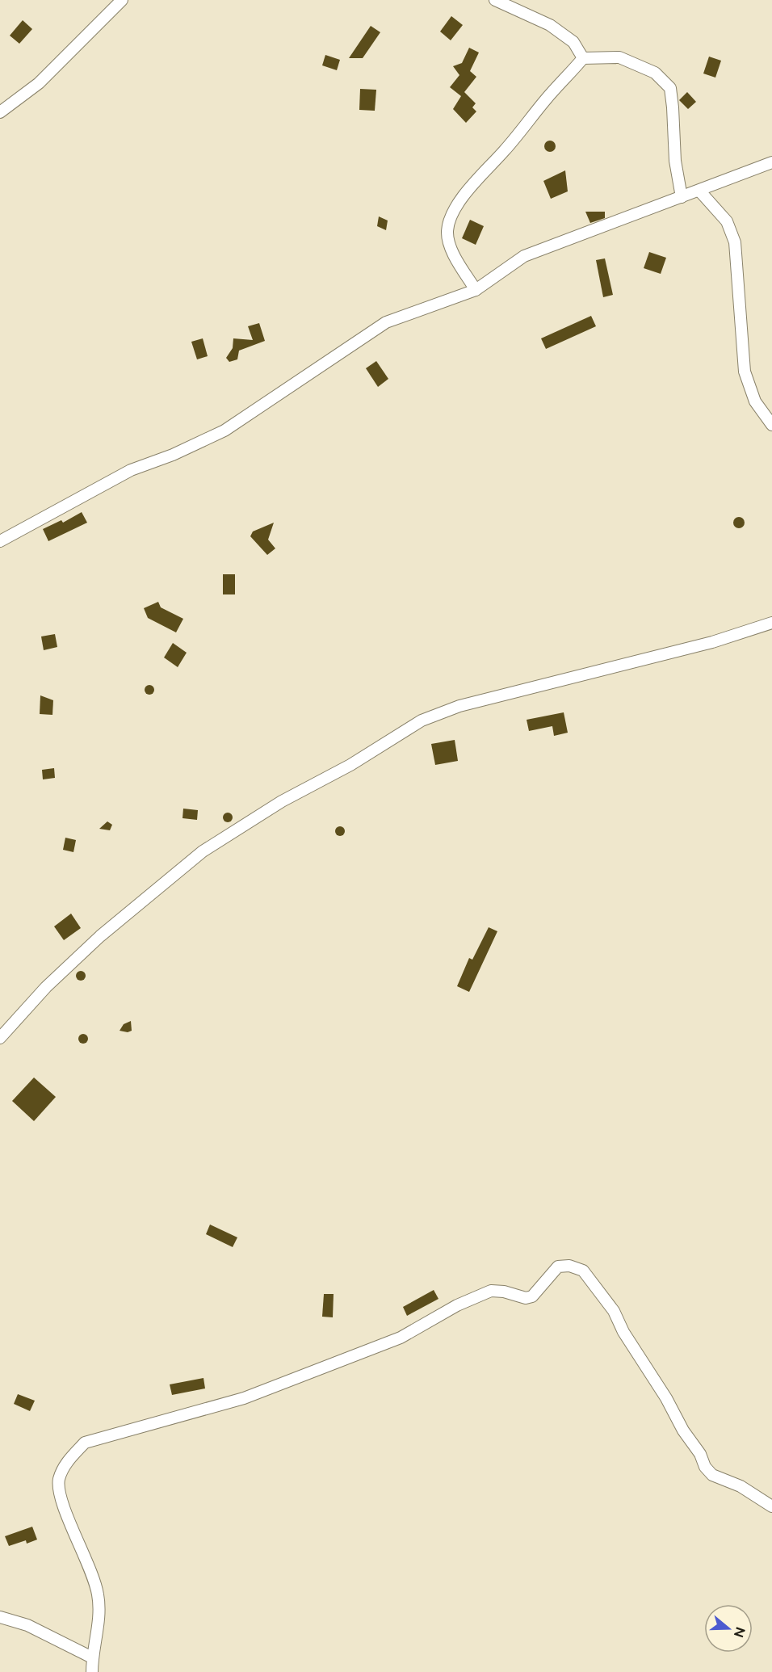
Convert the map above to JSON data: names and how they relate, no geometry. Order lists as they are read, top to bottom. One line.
{"north":"right"}
